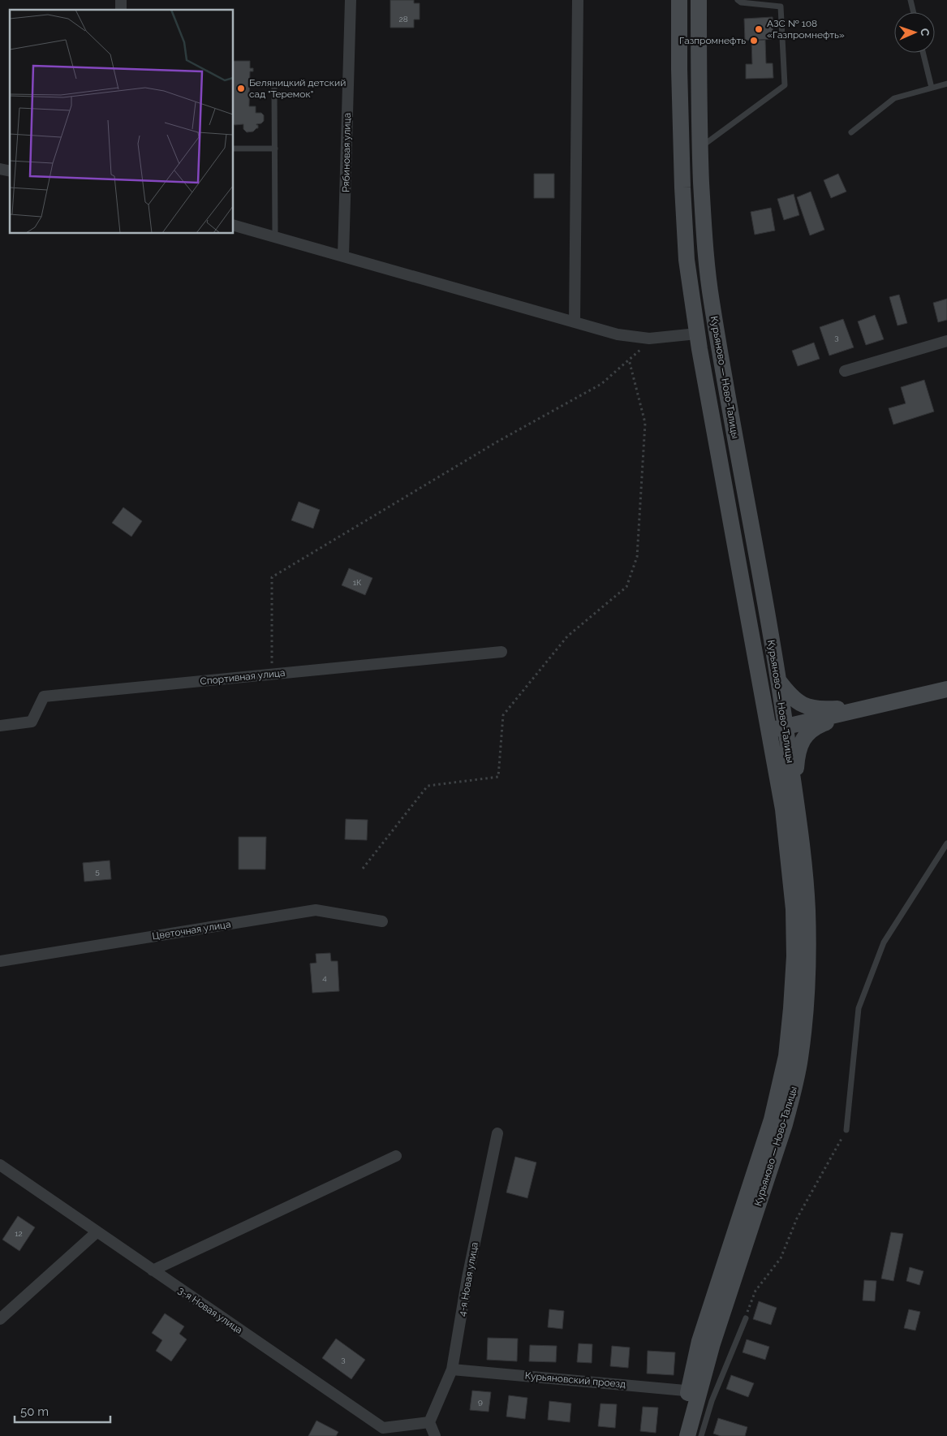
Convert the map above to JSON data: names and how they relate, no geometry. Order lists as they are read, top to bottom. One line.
{"streets":{"main road":["Курьяново — Ново-Талицы"],"street":["Рябиновая улица","Спортивная улица","Цветочная улица","4-я Новая улица","3-я Новая улица","Курьяновский проезд"]},"crossings":[["Курьяново — Ново-Талицы","Курьяновский проезд"],["4-я Новая улица","3-я Новая улица"],["4-я Новая улица","Курьяновский проезд"]],"places":["АЗС № 108 «Газпромнефть»","Газпромнефть","Беляницкий детский сад \"Теремок\""],"house_numbers":["28","3","1К","5","4","12","3","9"],"scale_bar":"50 m","north":"right"}
